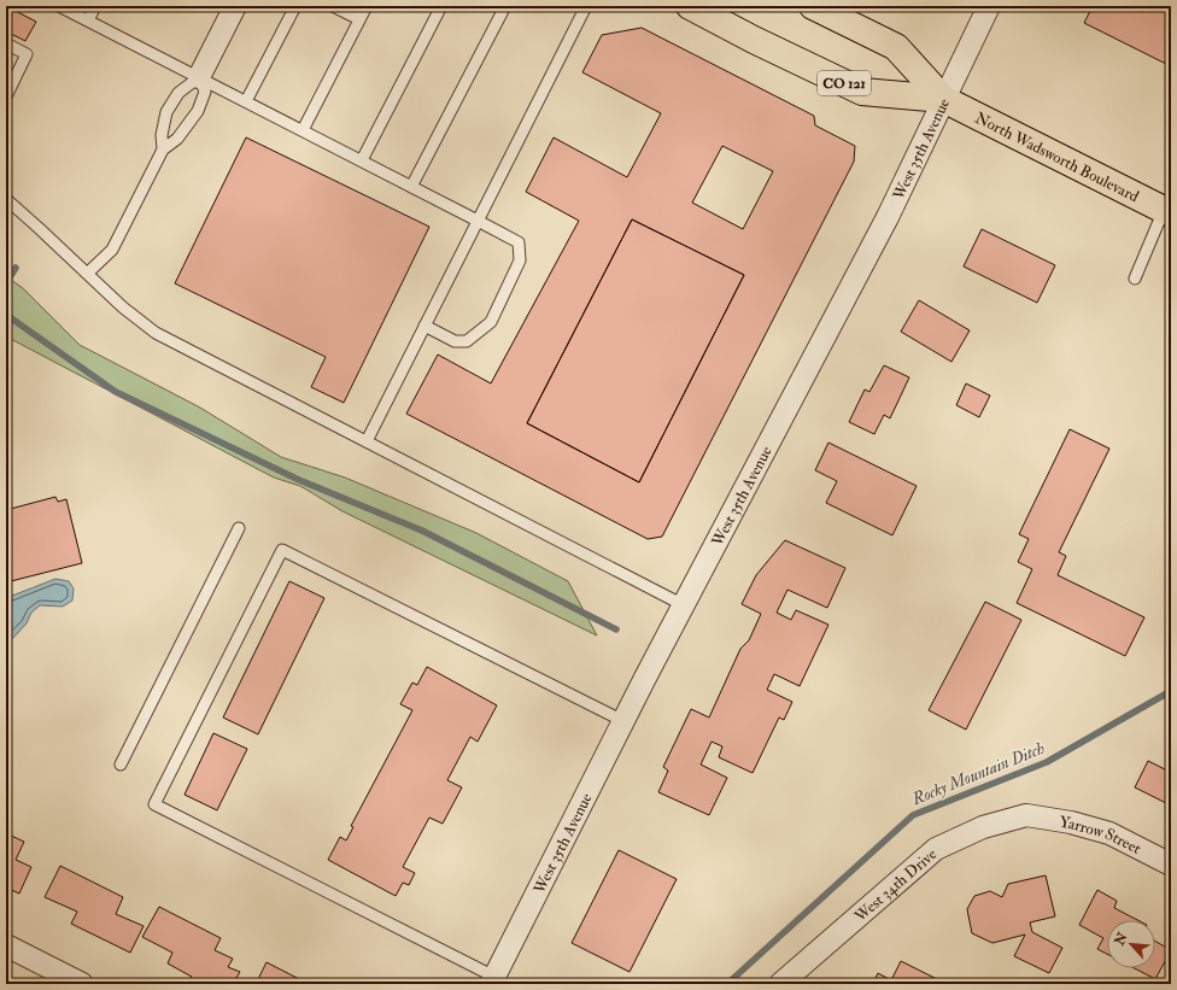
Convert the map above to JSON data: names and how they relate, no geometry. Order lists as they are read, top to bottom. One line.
{"streets":{"main road":["CO 121","North Wadsworth Boulevard"],"street":["West 35th Avenue","Yarrow Street","West 34th Drive"]},"crossings":[["West 35th Avenue","North Wadsworth Boulevard"],["Yarrow Street","West 34th Drive"]],"water":["Rocky Mountain Ditch"],"north":"top left"}
